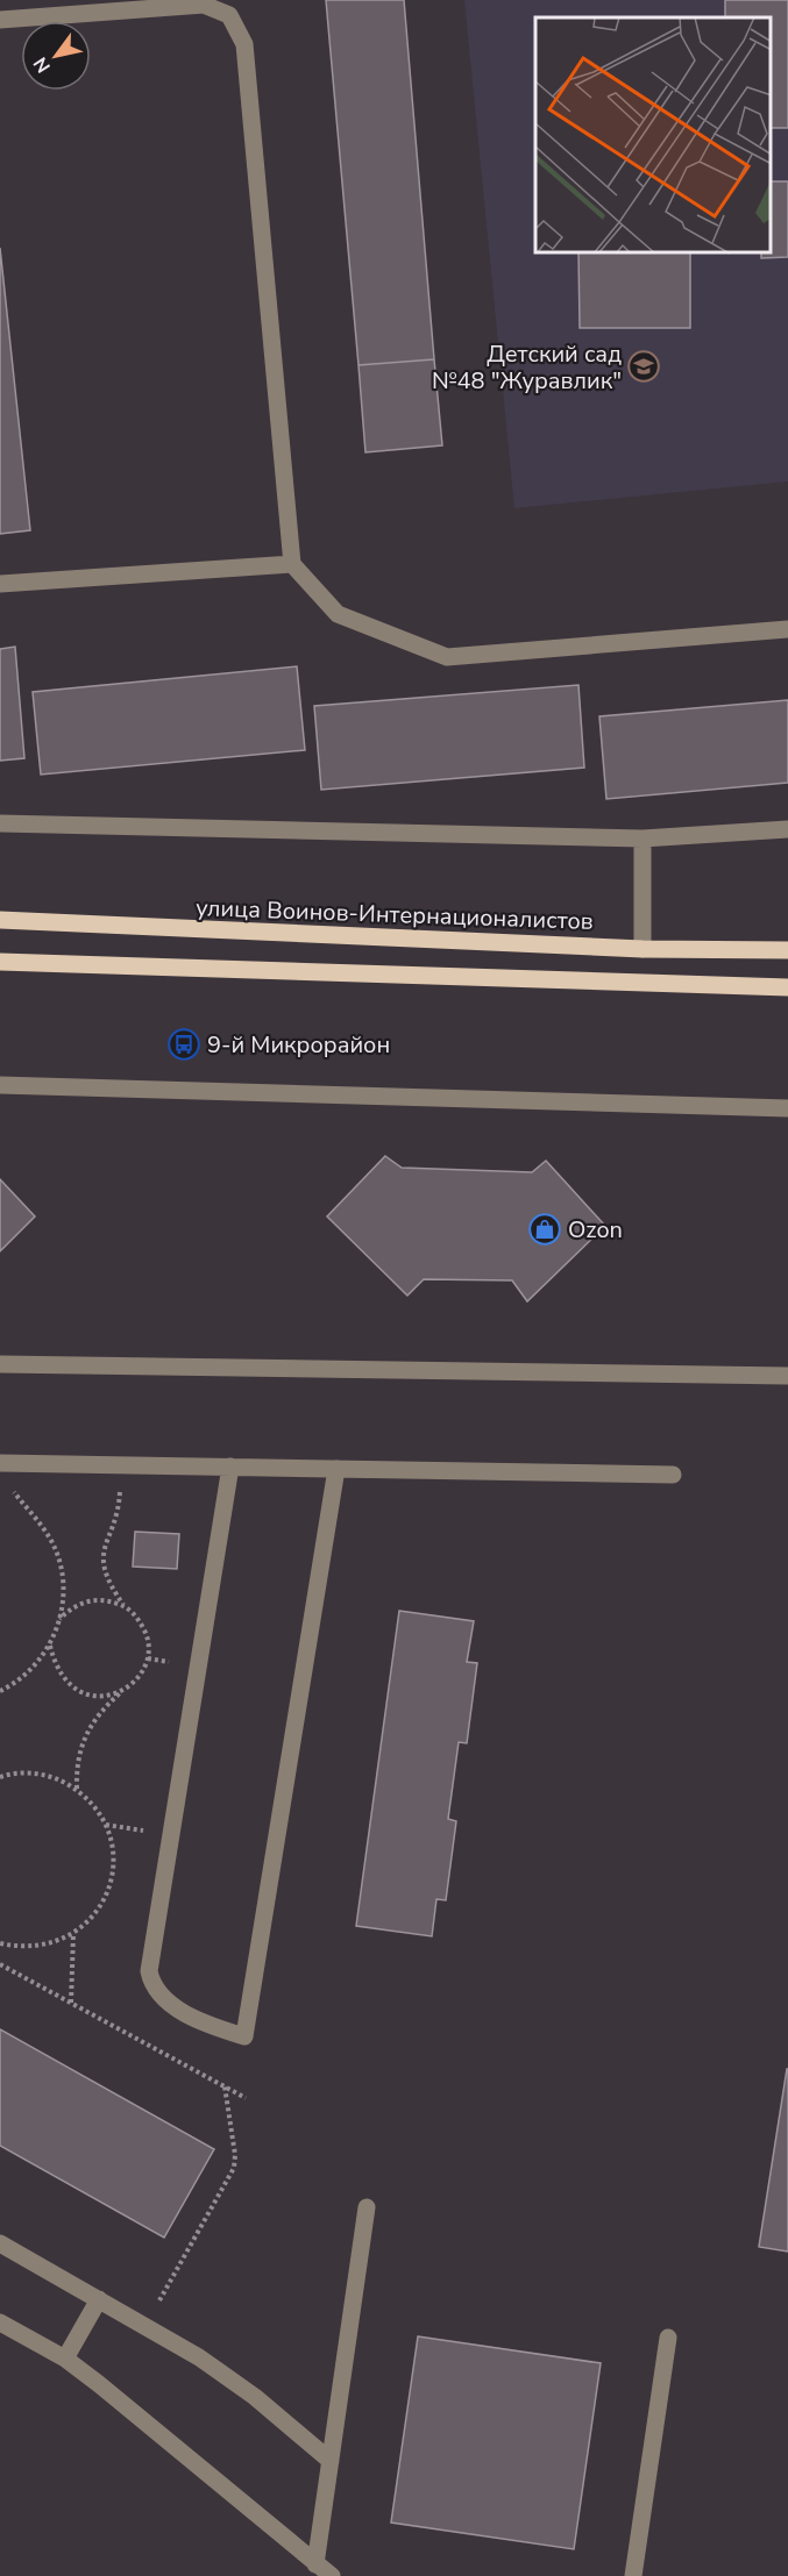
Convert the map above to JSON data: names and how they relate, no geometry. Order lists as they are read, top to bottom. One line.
{"streets":{"main road":["улица Воинов-Интернационалистов"]},"places":{"school or university":["Детский сад №48 \"Журавлик\""],"bus stop":["9-й Микрорайон"],"shop":["Ozon"]},"north":"bottom left"}
